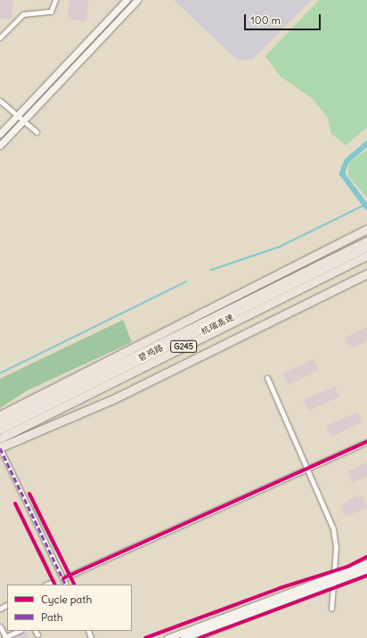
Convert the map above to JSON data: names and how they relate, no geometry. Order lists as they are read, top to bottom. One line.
{"streets":{"highway":["杭瑞高速","G245","碧鸡路"]},"legend":["Cycle path","Path"],"scale_bar":"100 m"}
